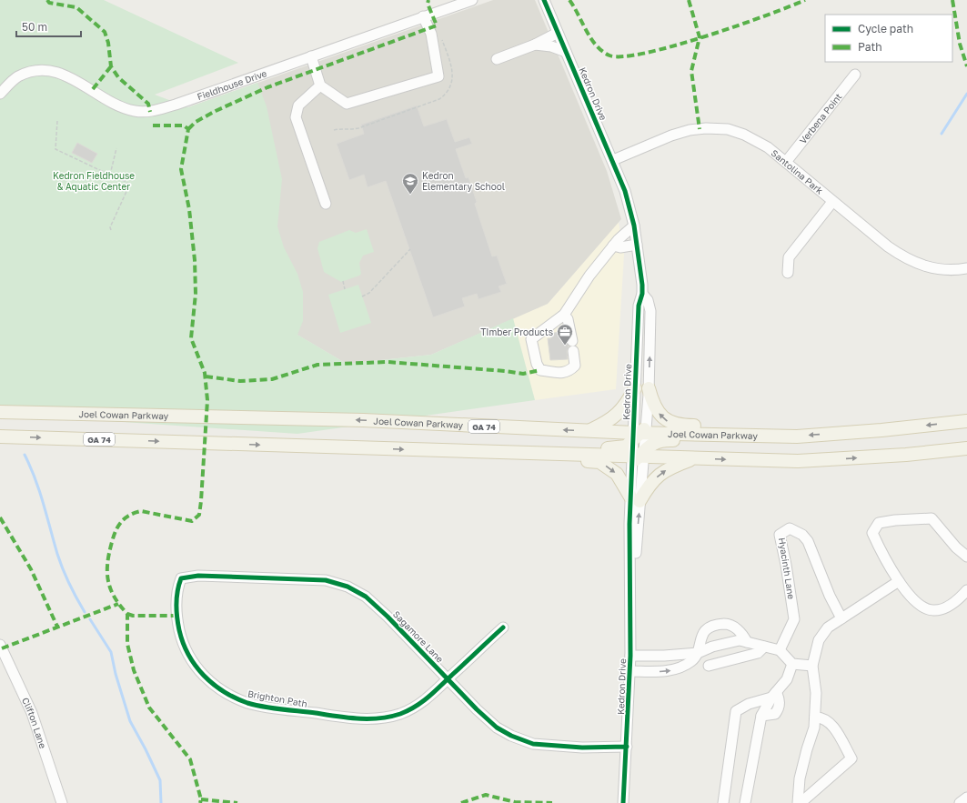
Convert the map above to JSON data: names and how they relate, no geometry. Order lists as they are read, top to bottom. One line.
{"streets":{"main road":["Joel Cowan Parkway","GA 74"],"street":["Fieldhouse Drive","Kedron Drive","Verbena Point","Santolina Park","Hyacinth Lane","Sagamore Lane","Brighton Path","Clifton Lane"]},"crossings":[["Kedron Drive","Santolina Park"],["Kedron Drive","Joel Cowan Parkway"],["Kedron Drive","GA 74"],["Kedron Drive","Sagamore Lane"],["Verbena Point","Santolina Park"],["Sagamore Lane","Brighton Path"]],"parks":["Kedron Fieldhouse & Aquatic Center"],"places":{"school or university":["Kedron Elementary School"],"office":["TImber Products"]},"legend":["Cycle path","Path"],"scale_bar":"50 m"}
